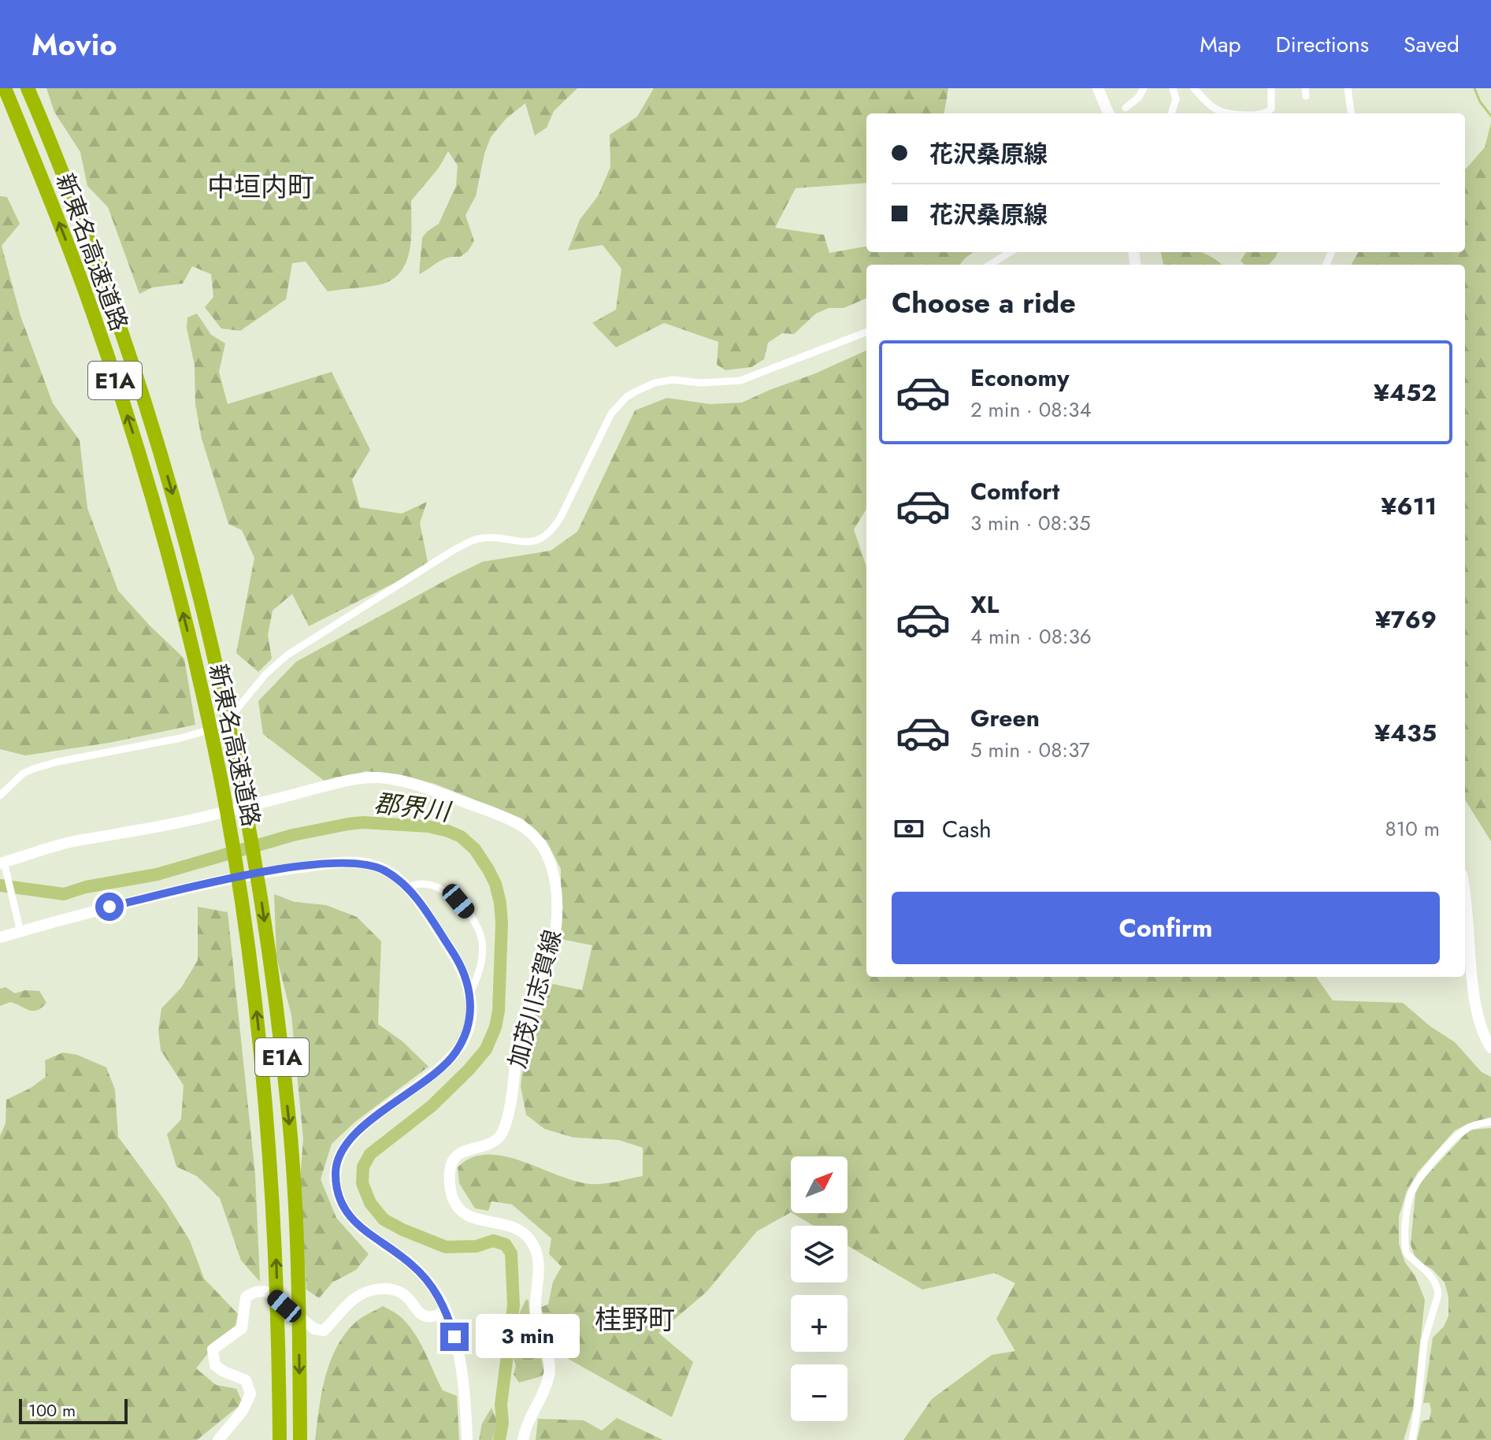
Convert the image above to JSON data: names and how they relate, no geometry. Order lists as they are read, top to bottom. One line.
{"streets":{"highway":["新東名高速道路","E1A"],"main road":["加茂川志賀線"]},"districts":["中垣内町","桂野町"],"water":["郡界川"],"scale_bar":"100 m","north":"top right","page":{"header":"Movio","nav":["Map","Directions","Saved"],"banner":["花沢桑原線","花沢桑原線"],"heading":"Choose a ride","list":[{"name":"Economy","note":"2 min · 08:34","value":"¥452"},{"name":"Comfort","note":"3 min · 08:35","value":"¥611"},{"name":"XL","note":"4 min · 08:36","value":"¥769"},{"name":"Green","note":"5 min · 08:37","value":"¥435"}],"pay":["Cash","810 m"],"buttons":"Confirm","map_buttons":["+","−"],"bubble":"3 min","scale":"100 m"}}
